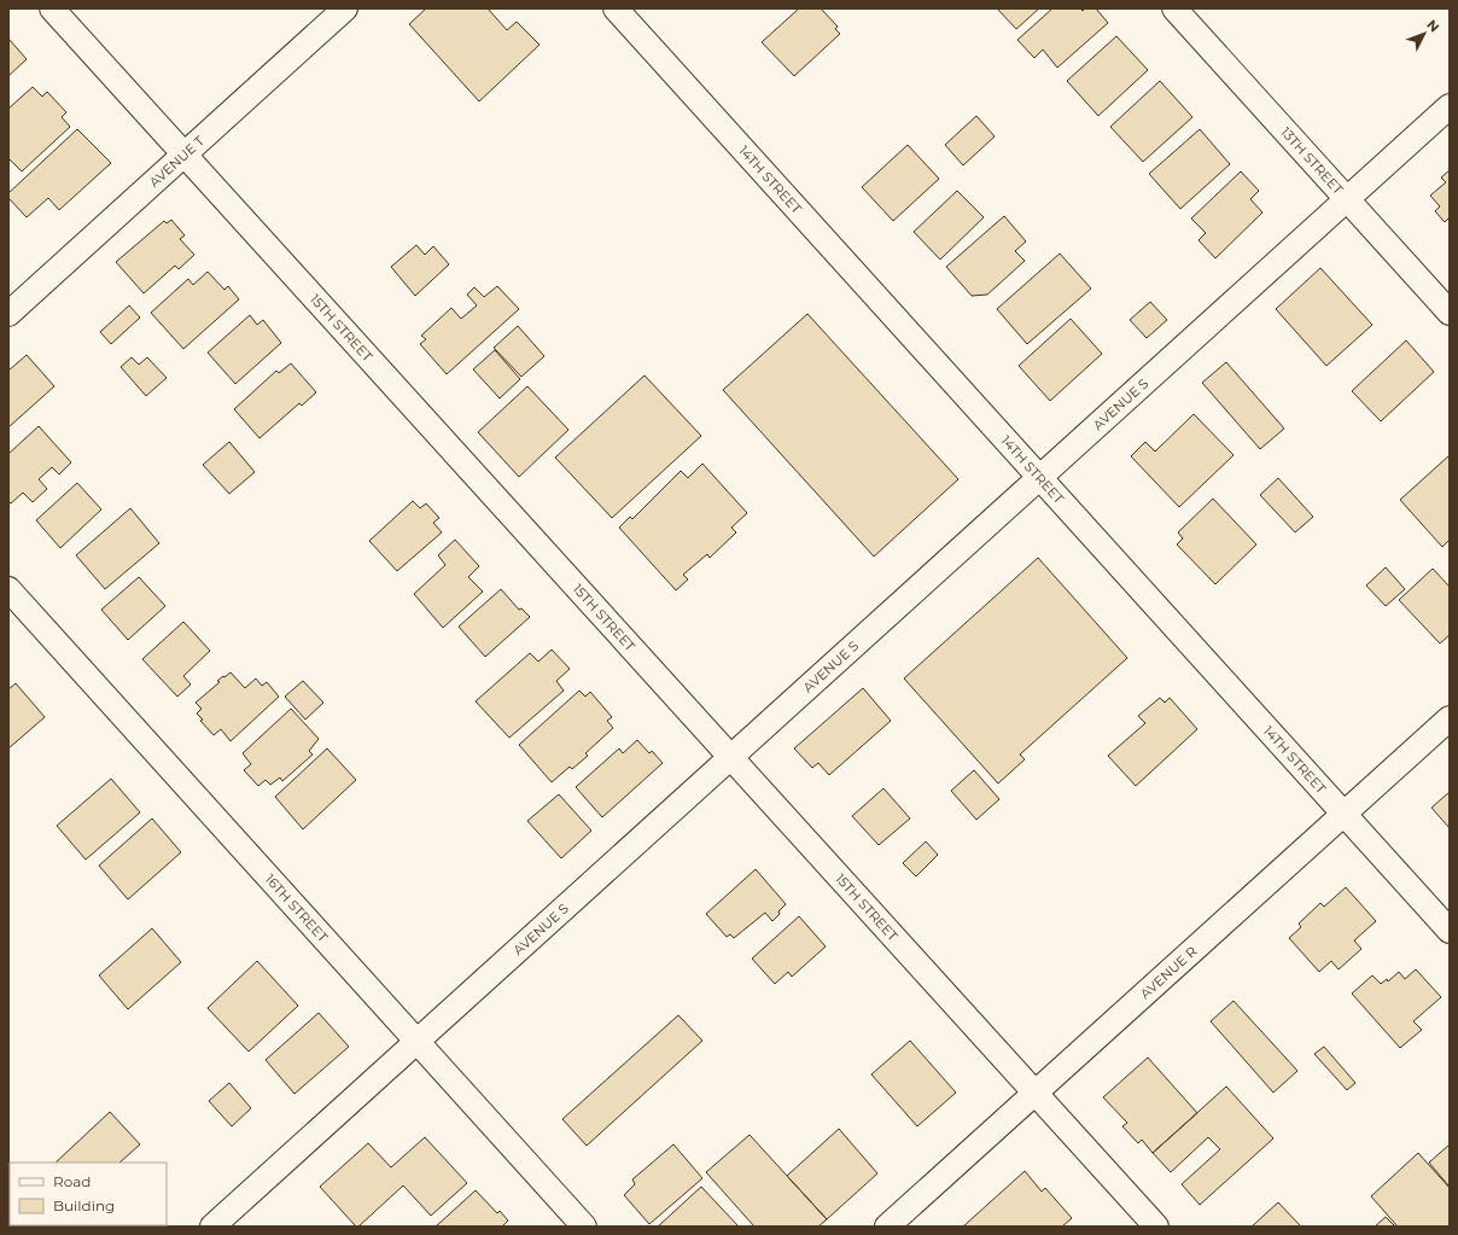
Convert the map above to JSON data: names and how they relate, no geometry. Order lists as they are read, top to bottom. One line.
{"streets":{"street":["AVENUE T","13TH STREET","14TH STREET","15TH STREET","AVENUE S","16TH STREET","AVENUE R"]},"crossings":[["AVENUE T","15TH STREET"],["13TH STREET","AVENUE S"],["14TH STREET","AVENUE S"],["14TH STREET","AVENUE R"],["15TH STREET","AVENUE S"],["15TH STREET","AVENUE R"],["AVENUE S","16TH STREET"]],"legend":["Road","Building"],"north":"top right"}
